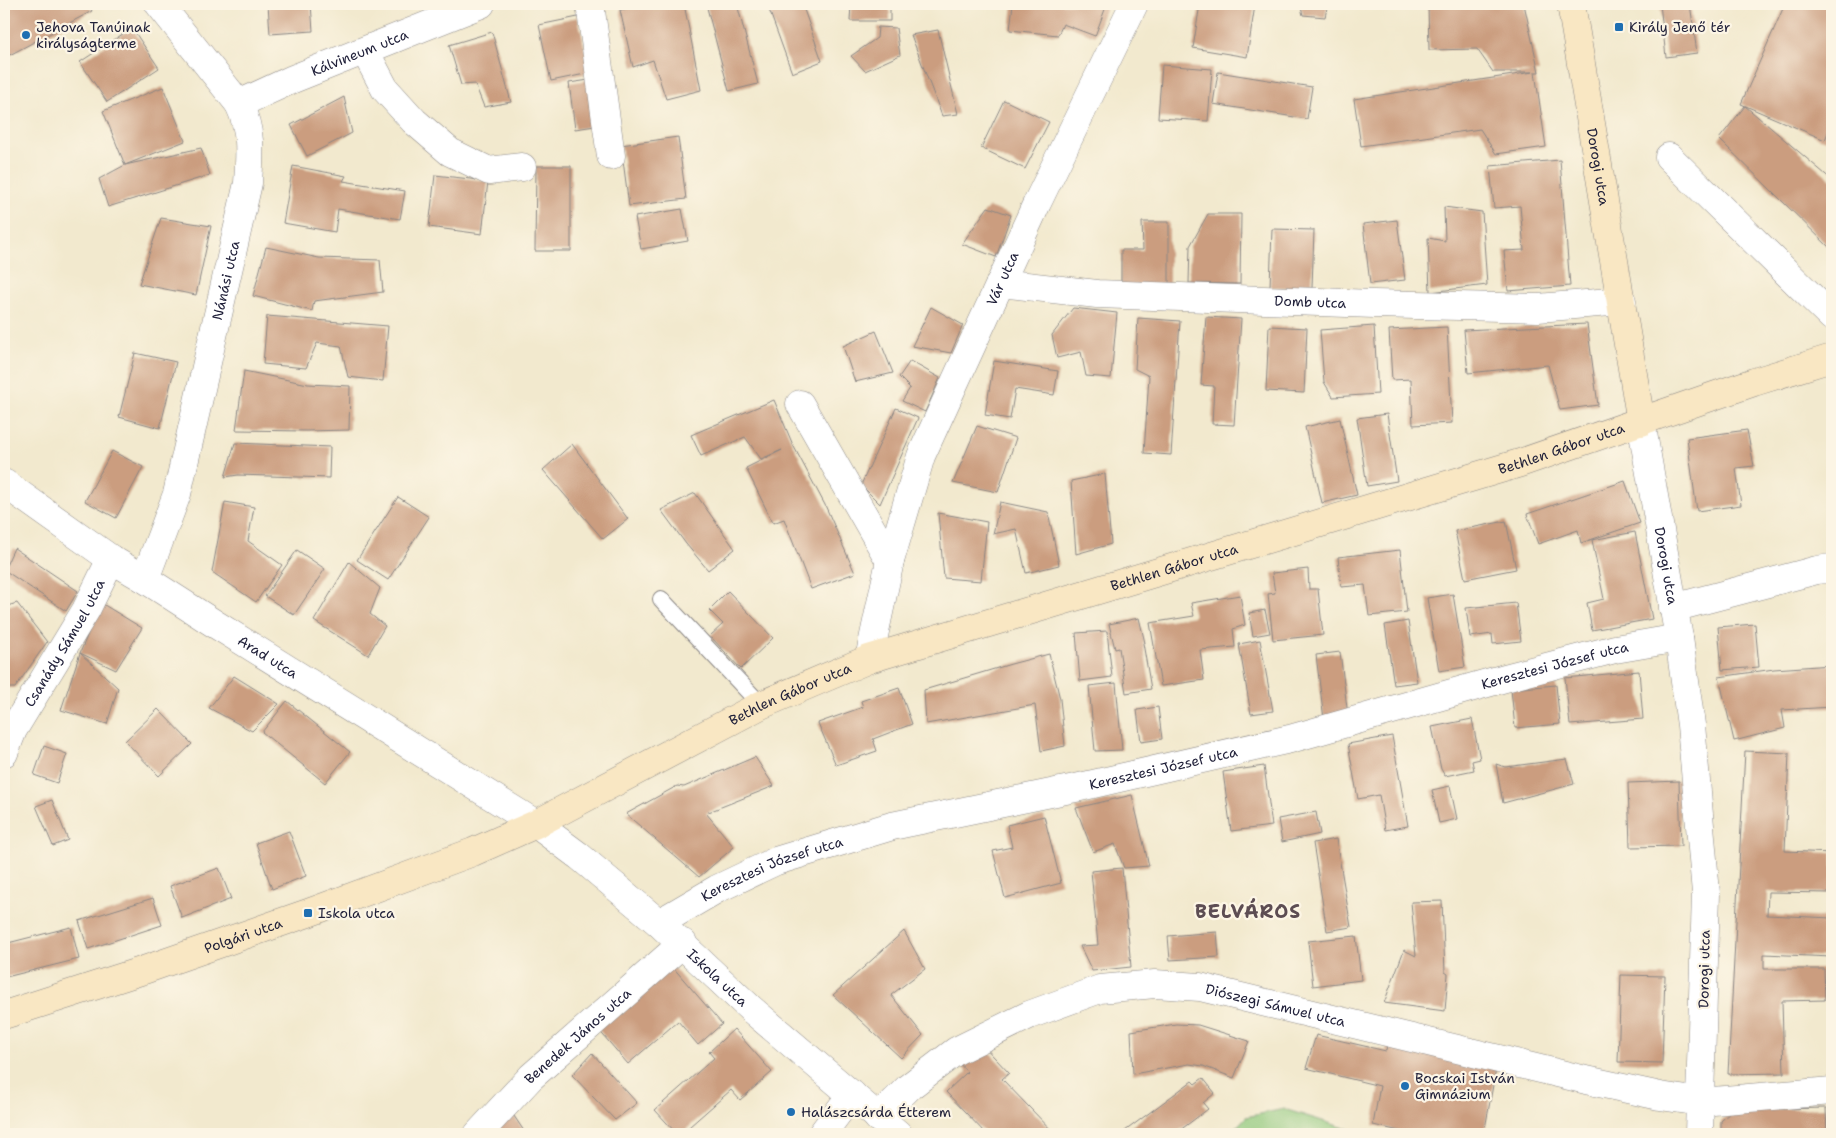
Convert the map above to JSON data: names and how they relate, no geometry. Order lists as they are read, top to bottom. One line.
{"streets":{"main road":["Dorogi utca","Bethlen Gábor utca","Polgári utca"],"street":["Kálvineum utca","Vár utca","Nánási utca","Domb utca","Csanády Sámuel utca","Arad utca","Keresztesi József utca","Iskola utca","Diószegi Sámuel utca","Benedek János utca"]},"crossings":[["Kálvineum utca","Nánási utca"],["Dorogi utca","Domb utca"],["Dorogi utca","Bethlen Gábor utca"],["Dorogi utca","Keresztesi József utca"],["Dorogi utca","Diószegi Sámuel utca"],["Vár utca","Domb utca"],["Vár utca","Bethlen Gábor utca"],["Nánási utca","Arad utca"],["Bethlen Gábor utca","Arad utca"],["Bethlen Gábor utca","Polgári utca"],["Bethlen Gábor utca","Iskola utca"],["Csanády Sámuel utca","Arad utca"],["Arad utca","Polgári utca"],["Arad utca","Iskola utca"],["Keresztesi József utca","Iskola utca"],["Polgári utca","Iskola utca"],["Iskola utca","Diószegi Sámuel utca"],["Iskola utca","Benedek János utca"]],"districts":["BELVÁROS"],"places":{"transit":["Király Jenő tér","Iskola utca"],"other":["Jehova Tanúinak királyságterme","Bocskai István Gimnázium","Halászcsárda Étterem"]}}
